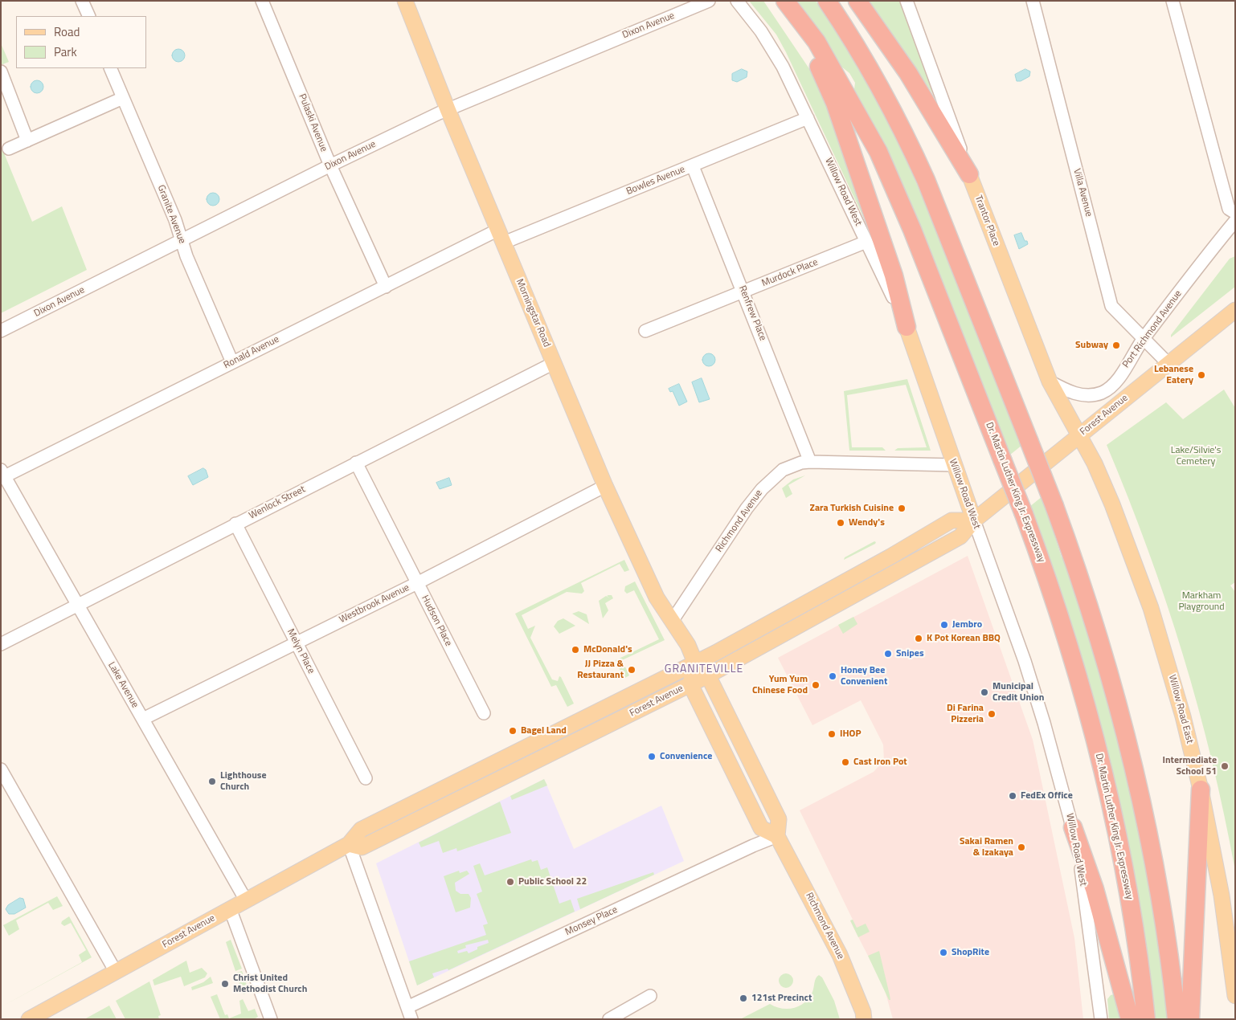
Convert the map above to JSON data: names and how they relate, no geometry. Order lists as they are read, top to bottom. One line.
{"streets":{"highway":["Dr. Martin Luther King Jr. Expressway"],"main road":["Willow Road West","Trantor Place","Morningstar Road","Forest Avenue","Richmond Avenue","Willow Road East"],"street":["Dixon Avenue","Pulaski Avenue","Bowles Avenue","Villa Avenue","Granite Avenue","Murdock Place","Renfrew Place","Port Richmond Avenue","Ronald Avenue","Wenlock Street","Westbrook Avenue","Hudson Place","Melyn Place","Lake Avenue","Monsey Place"]},"crossings":[["Dixon Avenue","Pulaski Avenue"],["Dixon Avenue","Granite Avenue"],["Dixon Avenue","Morningstar Road"],["Pulaski Avenue","Ronald Avenue"],["Bowles Avenue","Willow Road West"],["Bowles Avenue","Morningstar Road"],["Bowles Avenue","Renfrew Place"],["Bowles Avenue","Ronald Avenue"],["Willow Road West","Murdock Place"],["Willow Road West","Forest Avenue"],["Willow Road West","Richmond Avenue"],["Villa Avenue","Port Richmond Avenue"],["Villa Avenue","Forest Avenue"],["Granite Avenue","Ronald Avenue"],["Trantor Place","Port Richmond Avenue"],["Trantor Place","Forest Avenue"],["Trantor Place","Willow Road East"],["Murdock Place","Renfrew Place"],["Morningstar Road","Ronald Avenue"],["Morningstar Road","Wenlock Street"],["Morningstar Road","Richmond Avenue"],["Morningstar Road","Westbrook Avenue"],["Renfrew Place","Richmond Avenue"],["Ronald Avenue","Lake Avenue"],["Forest Avenue","Richmond Avenue"],["Forest Avenue","Lake Avenue"],["Forest Avenue","Willow Road East"],["Wenlock Street","Hudson Place"],["Wenlock Street","Melyn Place"],["Wenlock Street","Lake Avenue"],["Richmond Avenue","Monsey Place"],["Westbrook Avenue","Hudson Place"],["Westbrook Avenue","Melyn Place"],["Westbrook Avenue","Lake Avenue"]],"districts":["GRANITEVILLE"],"parks":["Lake/Silvie's Cemetery","Markham Playground"],"places":["Subway","Lebanese Eatery","Zara Turkish Cuisine","Wendy's","Jembro","K Pot Korean BBQ","McDonald's","Snipes","JJ Pizza & Restaurant","Honey Bee Convenient","Yum Yum Chinese Food","Municipal Credit Union","Di Farina Pizzeria","Bagel Land","IHOP","Convenience","Cast Iron Pot","Intermediate School 51","Lighthouse Church","FedEx Office","Sakai Ramen & Izakaya","Public School 22","ShopRite","Christ United Methodist Church","121st Precinct"],"legend":["Road","Park"]}
